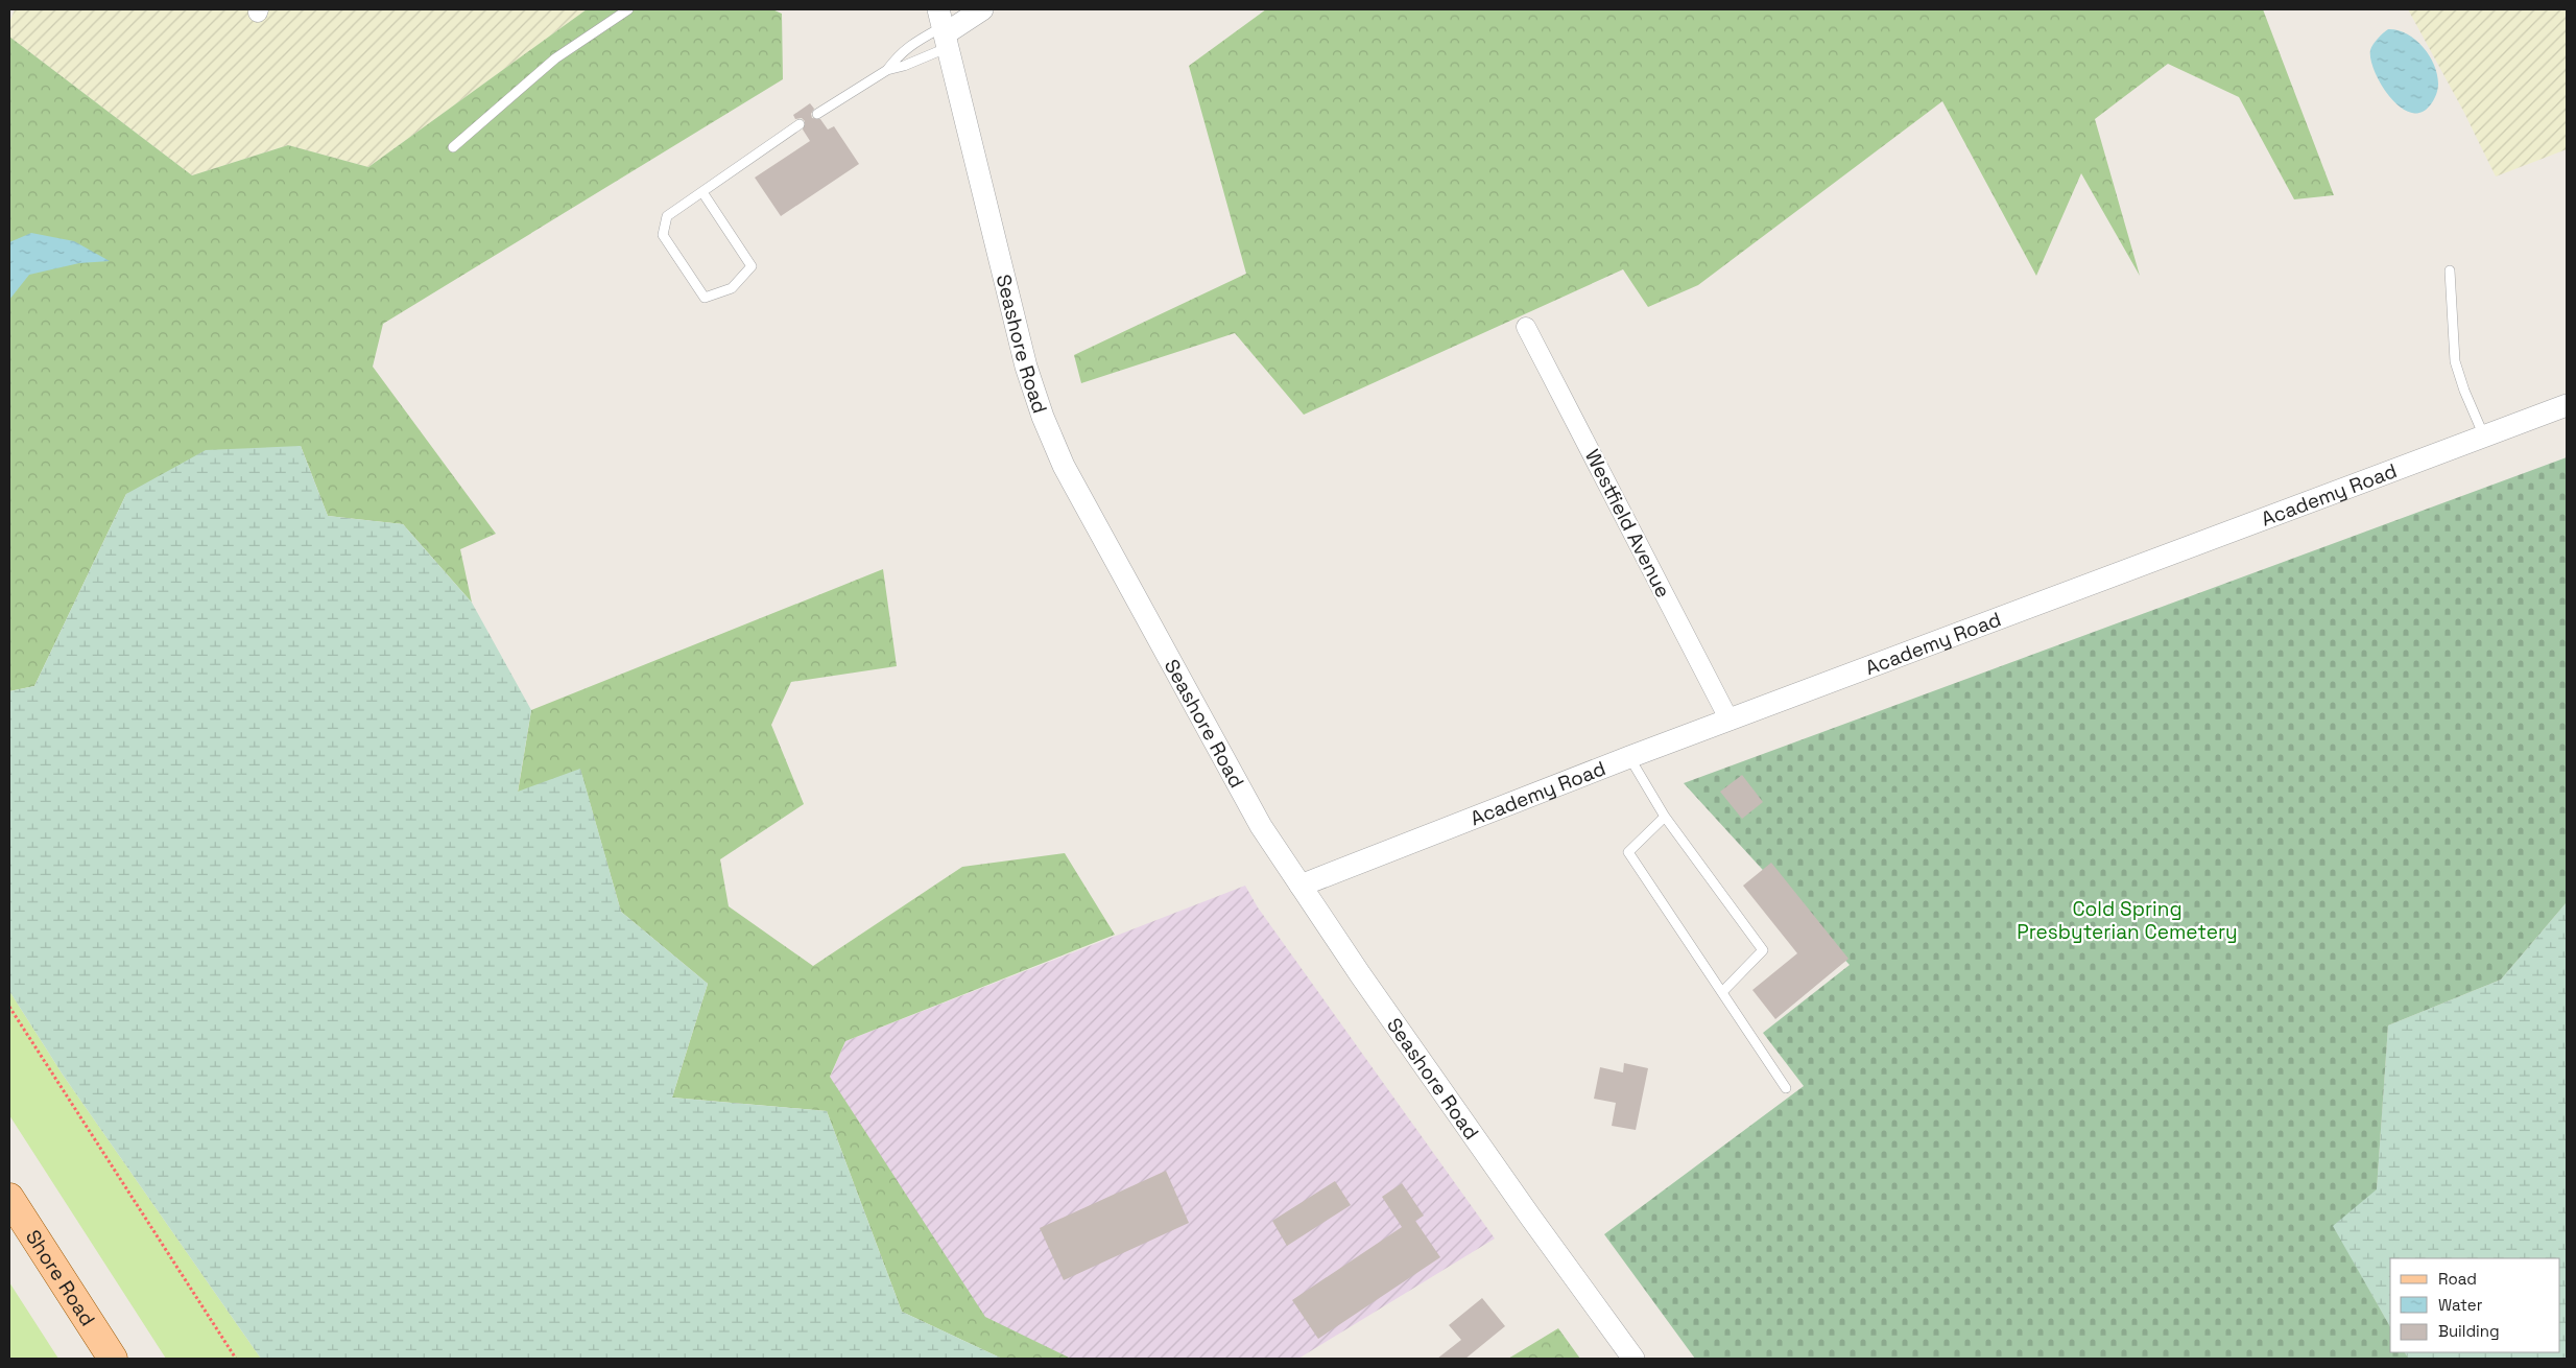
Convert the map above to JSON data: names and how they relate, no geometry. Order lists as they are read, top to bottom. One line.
{"streets":{"main road":["Shore Road"],"street":["Seashore Road","Academy Road","Westfield Avenue"]},"crossings":[["Seashore Road","Academy Road"],["Academy Road","Westfield Avenue"]],"parks":["Cold Spring Presbyterian Cemetery"],"legend":["Road","Water","Building"]}
